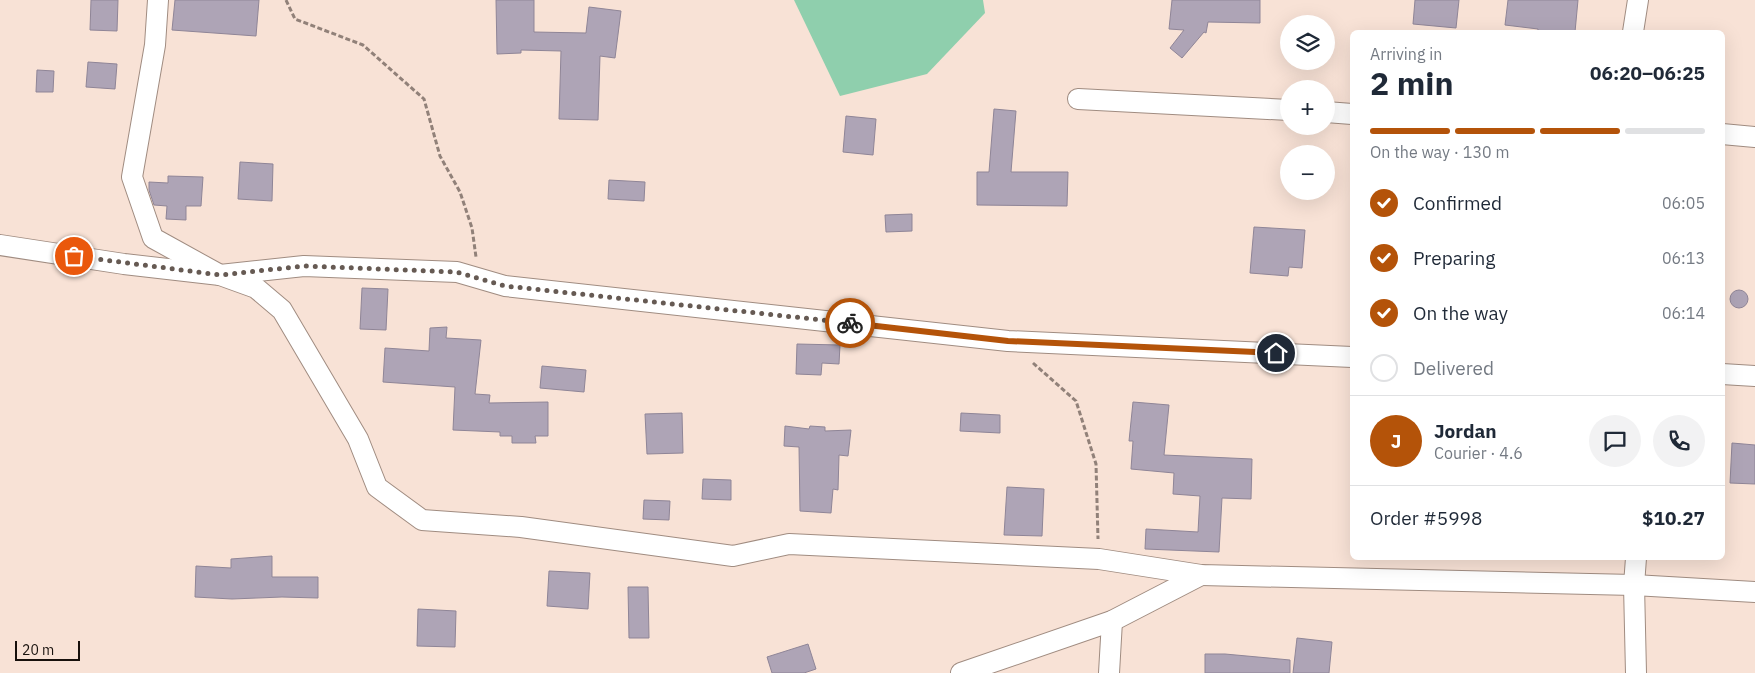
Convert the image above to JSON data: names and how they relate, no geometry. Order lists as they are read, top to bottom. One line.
{"scale_bar":"20 m","page":{"map_buttons":["+","−"],"heading":["2 min","Arriving in","06:20–06:25"],"panel":["Jordan","Courier · 4.6","Order #5998","$10.27"],"bar":"On the way · 130 m","list":[["Confirmed","06:05"],["Preparing","06:13"],["On the way","06:14"],"Delivered"],"round":"J","scale":"20 m"}}
